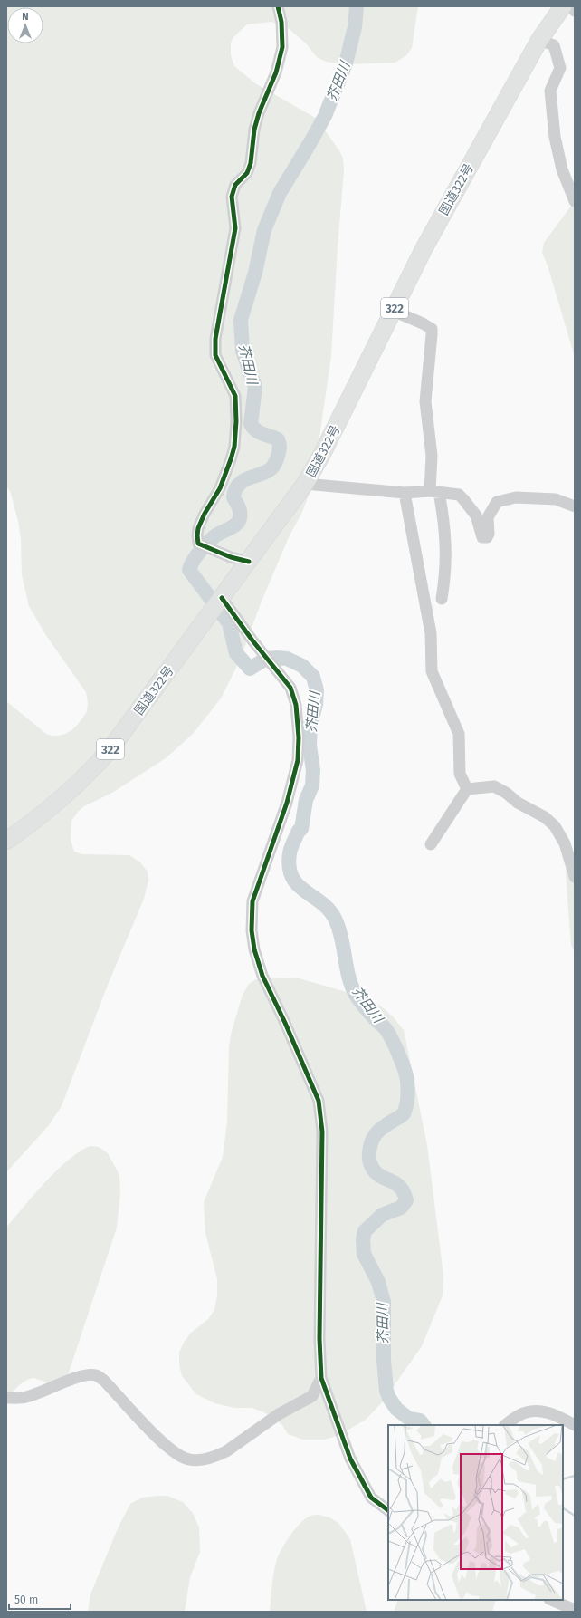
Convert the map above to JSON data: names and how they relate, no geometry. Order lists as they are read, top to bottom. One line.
{"streets":{"highway":["国道322号","322"]},"water":["芥田川"],"scale_bar":"50 m","north":"top"}
